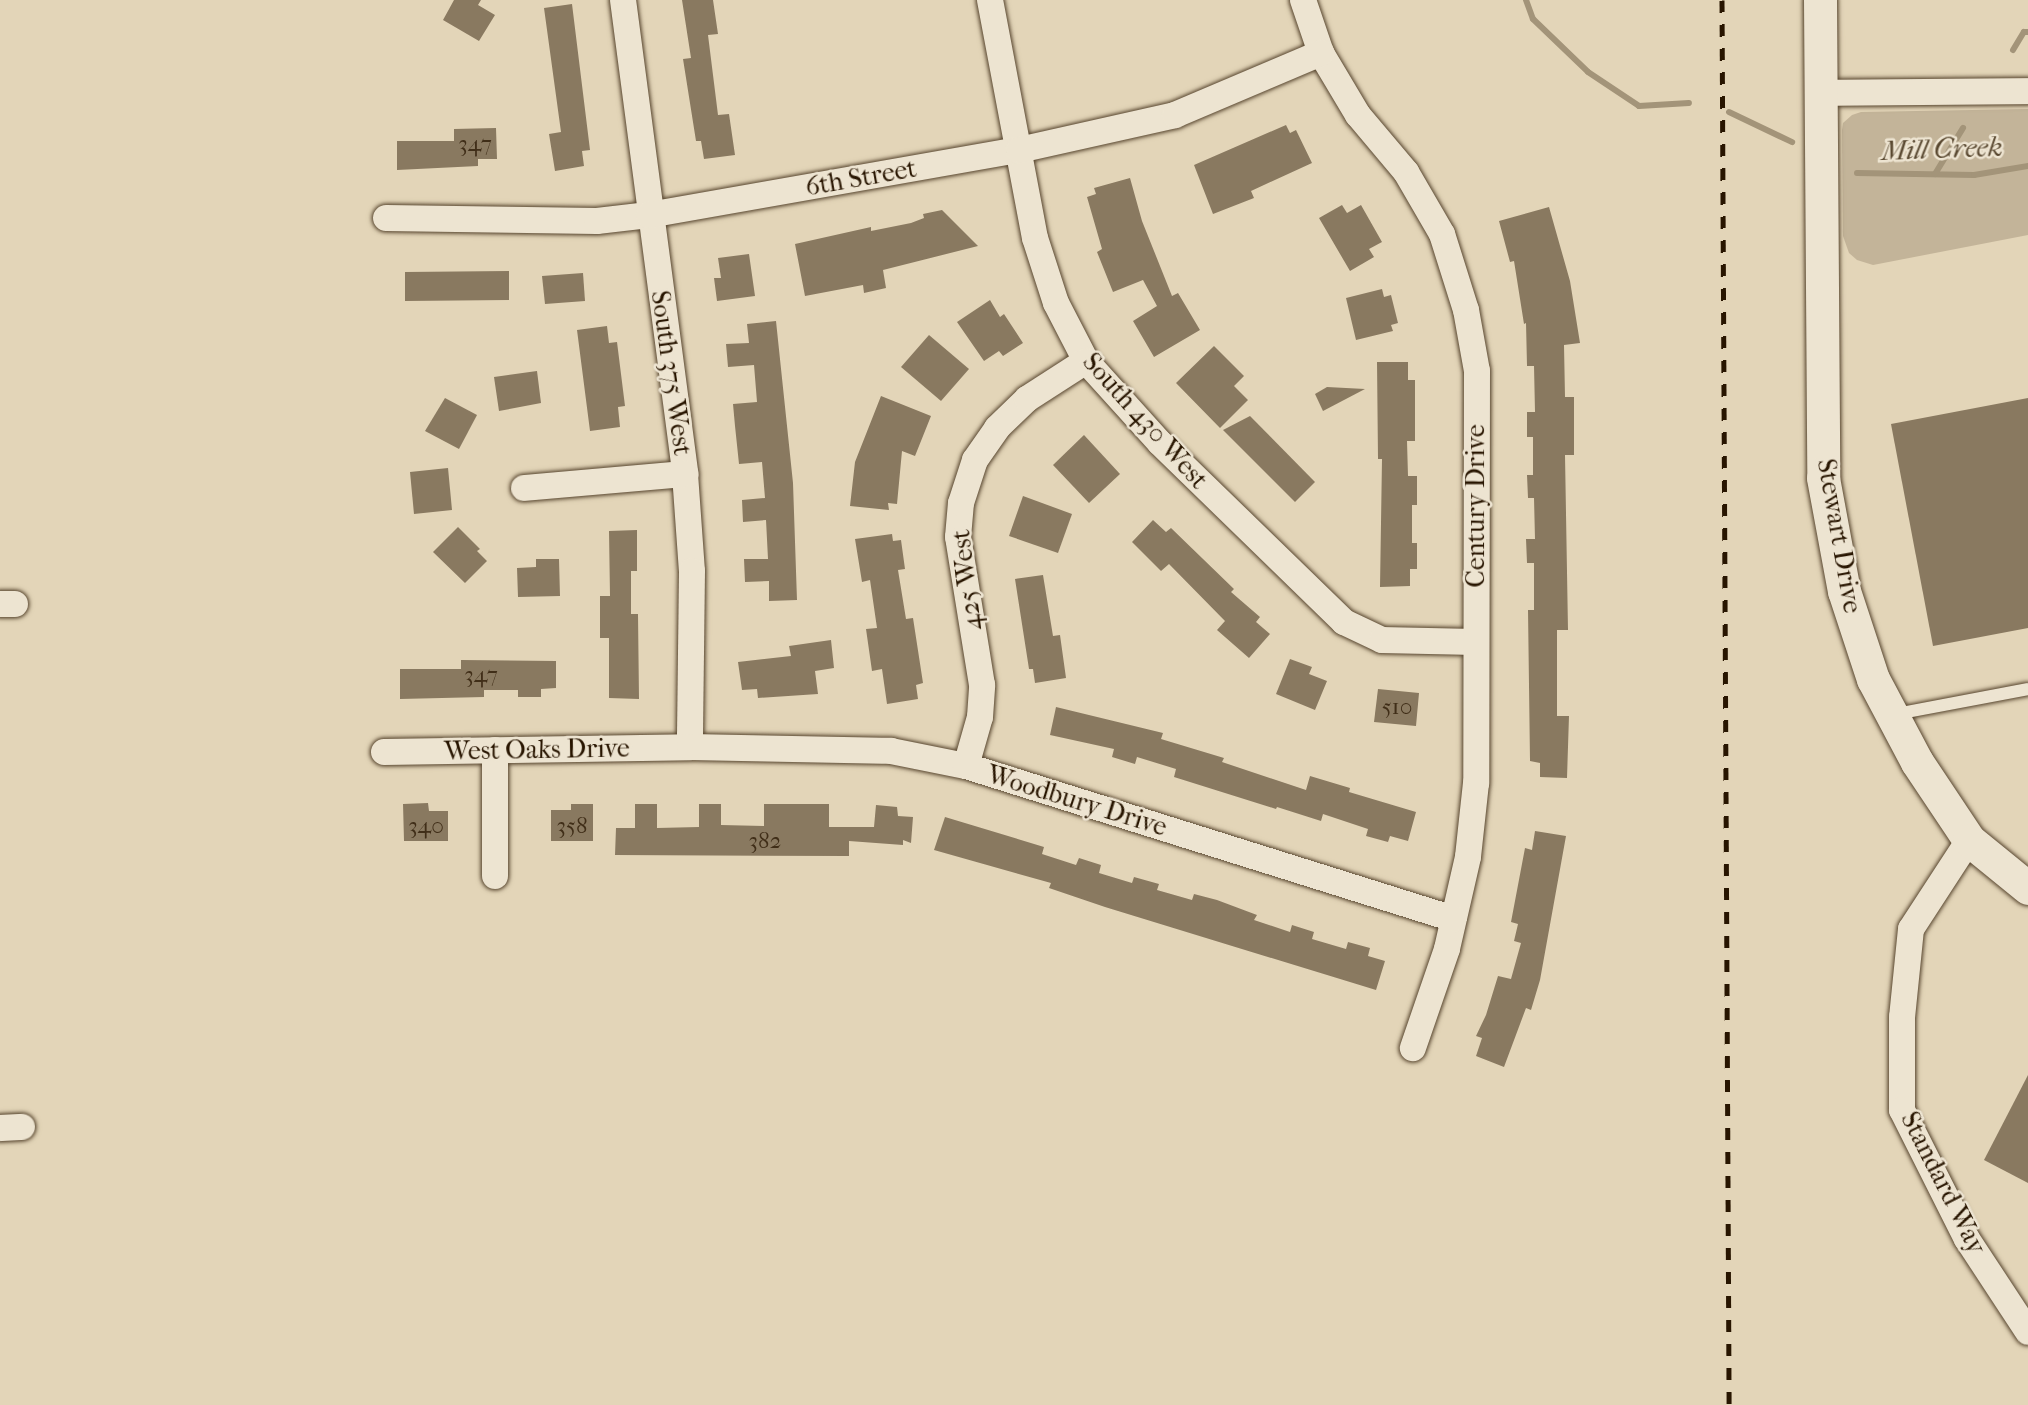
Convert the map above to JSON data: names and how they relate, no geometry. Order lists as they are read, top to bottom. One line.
{"streets":{"street":["6th Street","South 375 West","South 430 West","Century Drive","Stewart Drive","425 West","West Oaks Drive","Woodbury Drive","Standard Way"]},"crossings":[["6th Street","South 375 West"],["6th Street","South 430 West"],["6th Street","Century Drive"],["South 375 West","West Oaks Drive"],["South 375 West","Woodbury Drive"],["South 430 West","Century Drive"],["South 430 West","425 West"],["Century Drive","Woodbury Drive"],["Stewart Drive","Standard Way"],["425 West","Woodbury Drive"],["West Oaks Drive","Woodbury Drive"]],"water":["Mill Creek"],"house_numbers":["347","347","510","340","358","382"]}
